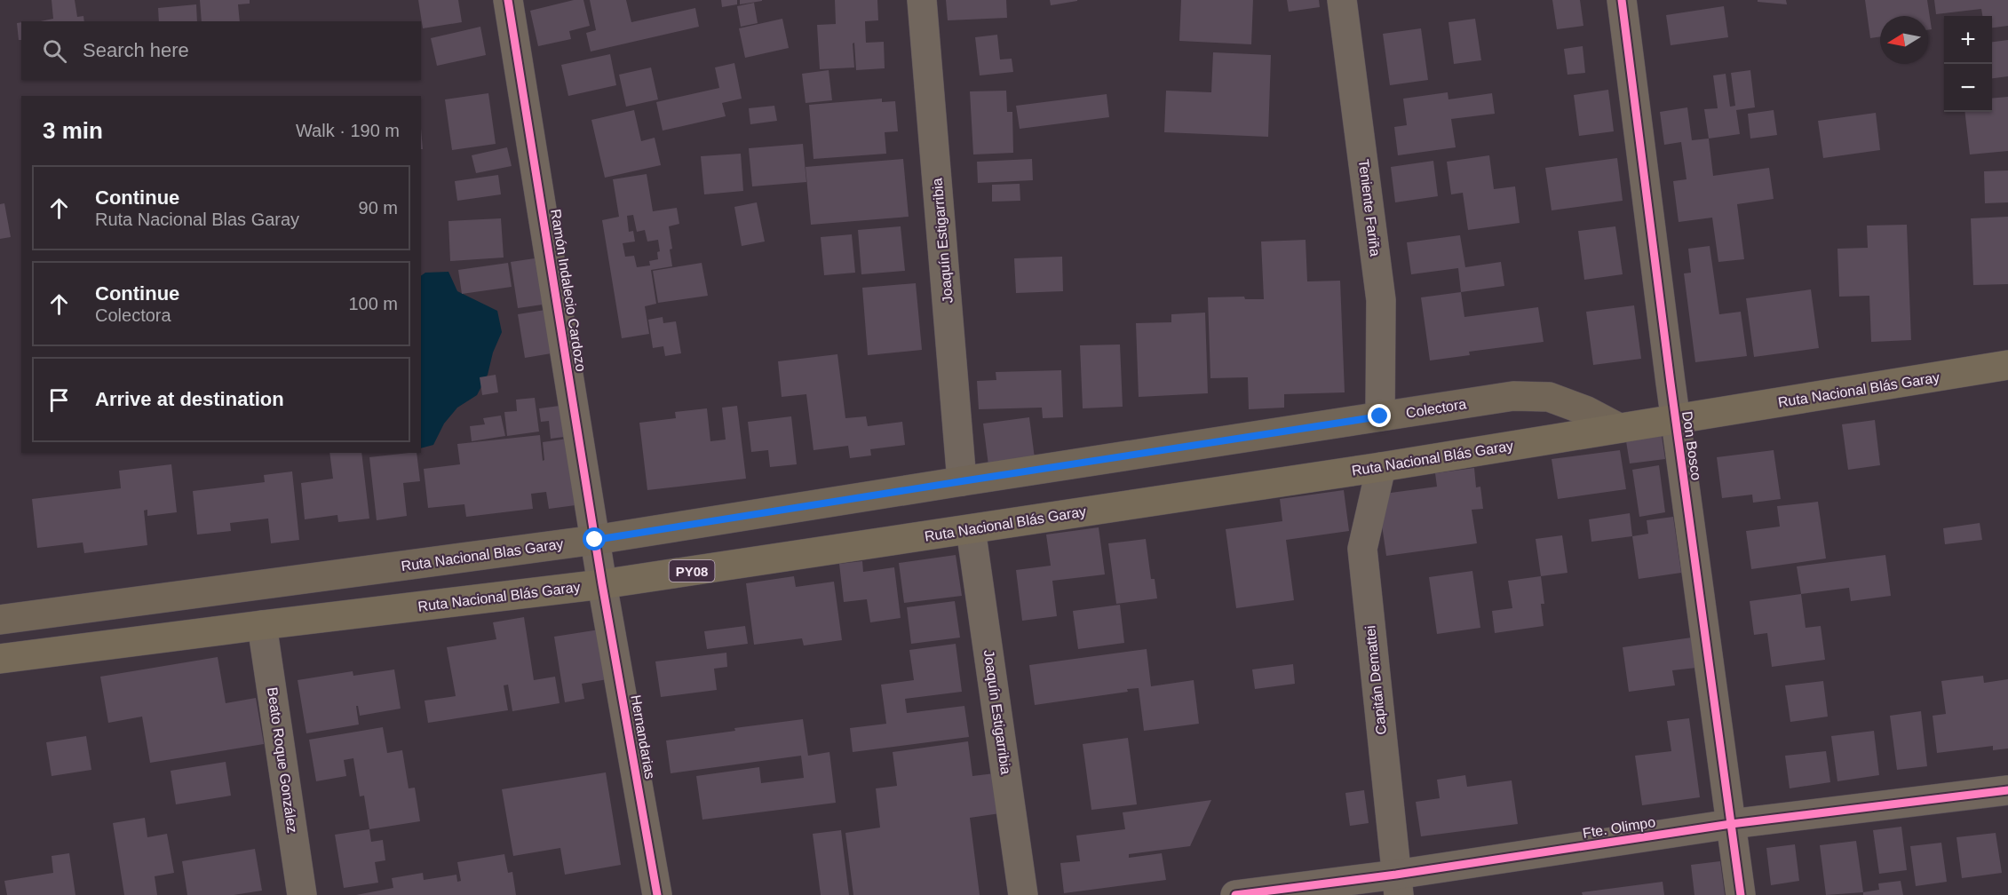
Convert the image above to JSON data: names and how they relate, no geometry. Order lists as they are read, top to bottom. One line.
{"streets":{"highway":["Ruta Nacional Blás Garay","PY08"],"main road":["Colectora","Ruta Nacional Blas Garay"],"street":["Teniente Fariña","Joaquín Estigarribia","Ramón Indalecio Cardozo","Don Bosco","Capitán Demattei","Hernandarias","Beato Roque González","Fte. Olimpo"]},"crossings":[["Teniente Fariña","Colectora"],["Joaquín Estigarribia","Ruta Nacional Blás Garay"],["Joaquín Estigarribia","Colectora"],["Joaquín Estigarribia","Ruta Nacional Blas Garay"],["Ramón Indalecio Cardozo","Ruta Nacional Blás Garay"],["Ramón Indalecio Cardozo","Ruta Nacional Blas Garay"],["Ramón Indalecio Cardozo","Hernandarias"],["Ruta Nacional Blás Garay","Colectora"],["Ruta Nacional Blás Garay","Don Bosco"],["Ruta Nacional Blás Garay","Capitán Demattei"],["Ruta Nacional Blás Garay","Hernandarias"],["Ruta Nacional Blás Garay","Beato Roque González"],["Colectora","Ruta Nacional Blas Garay"],["Don Bosco","Fte. Olimpo"],["Capitán Demattei","Fte. Olimpo"]],"north":"left","page":{"map_buttons":["+","−"],"search":"Search here","heading":["3 min","Walk · 190 m"],"list":[["Continue","Ruta Nacional Blas Garay","90 m"],["Continue","Colectora","100 m"],"Arrive at destination"]}}
